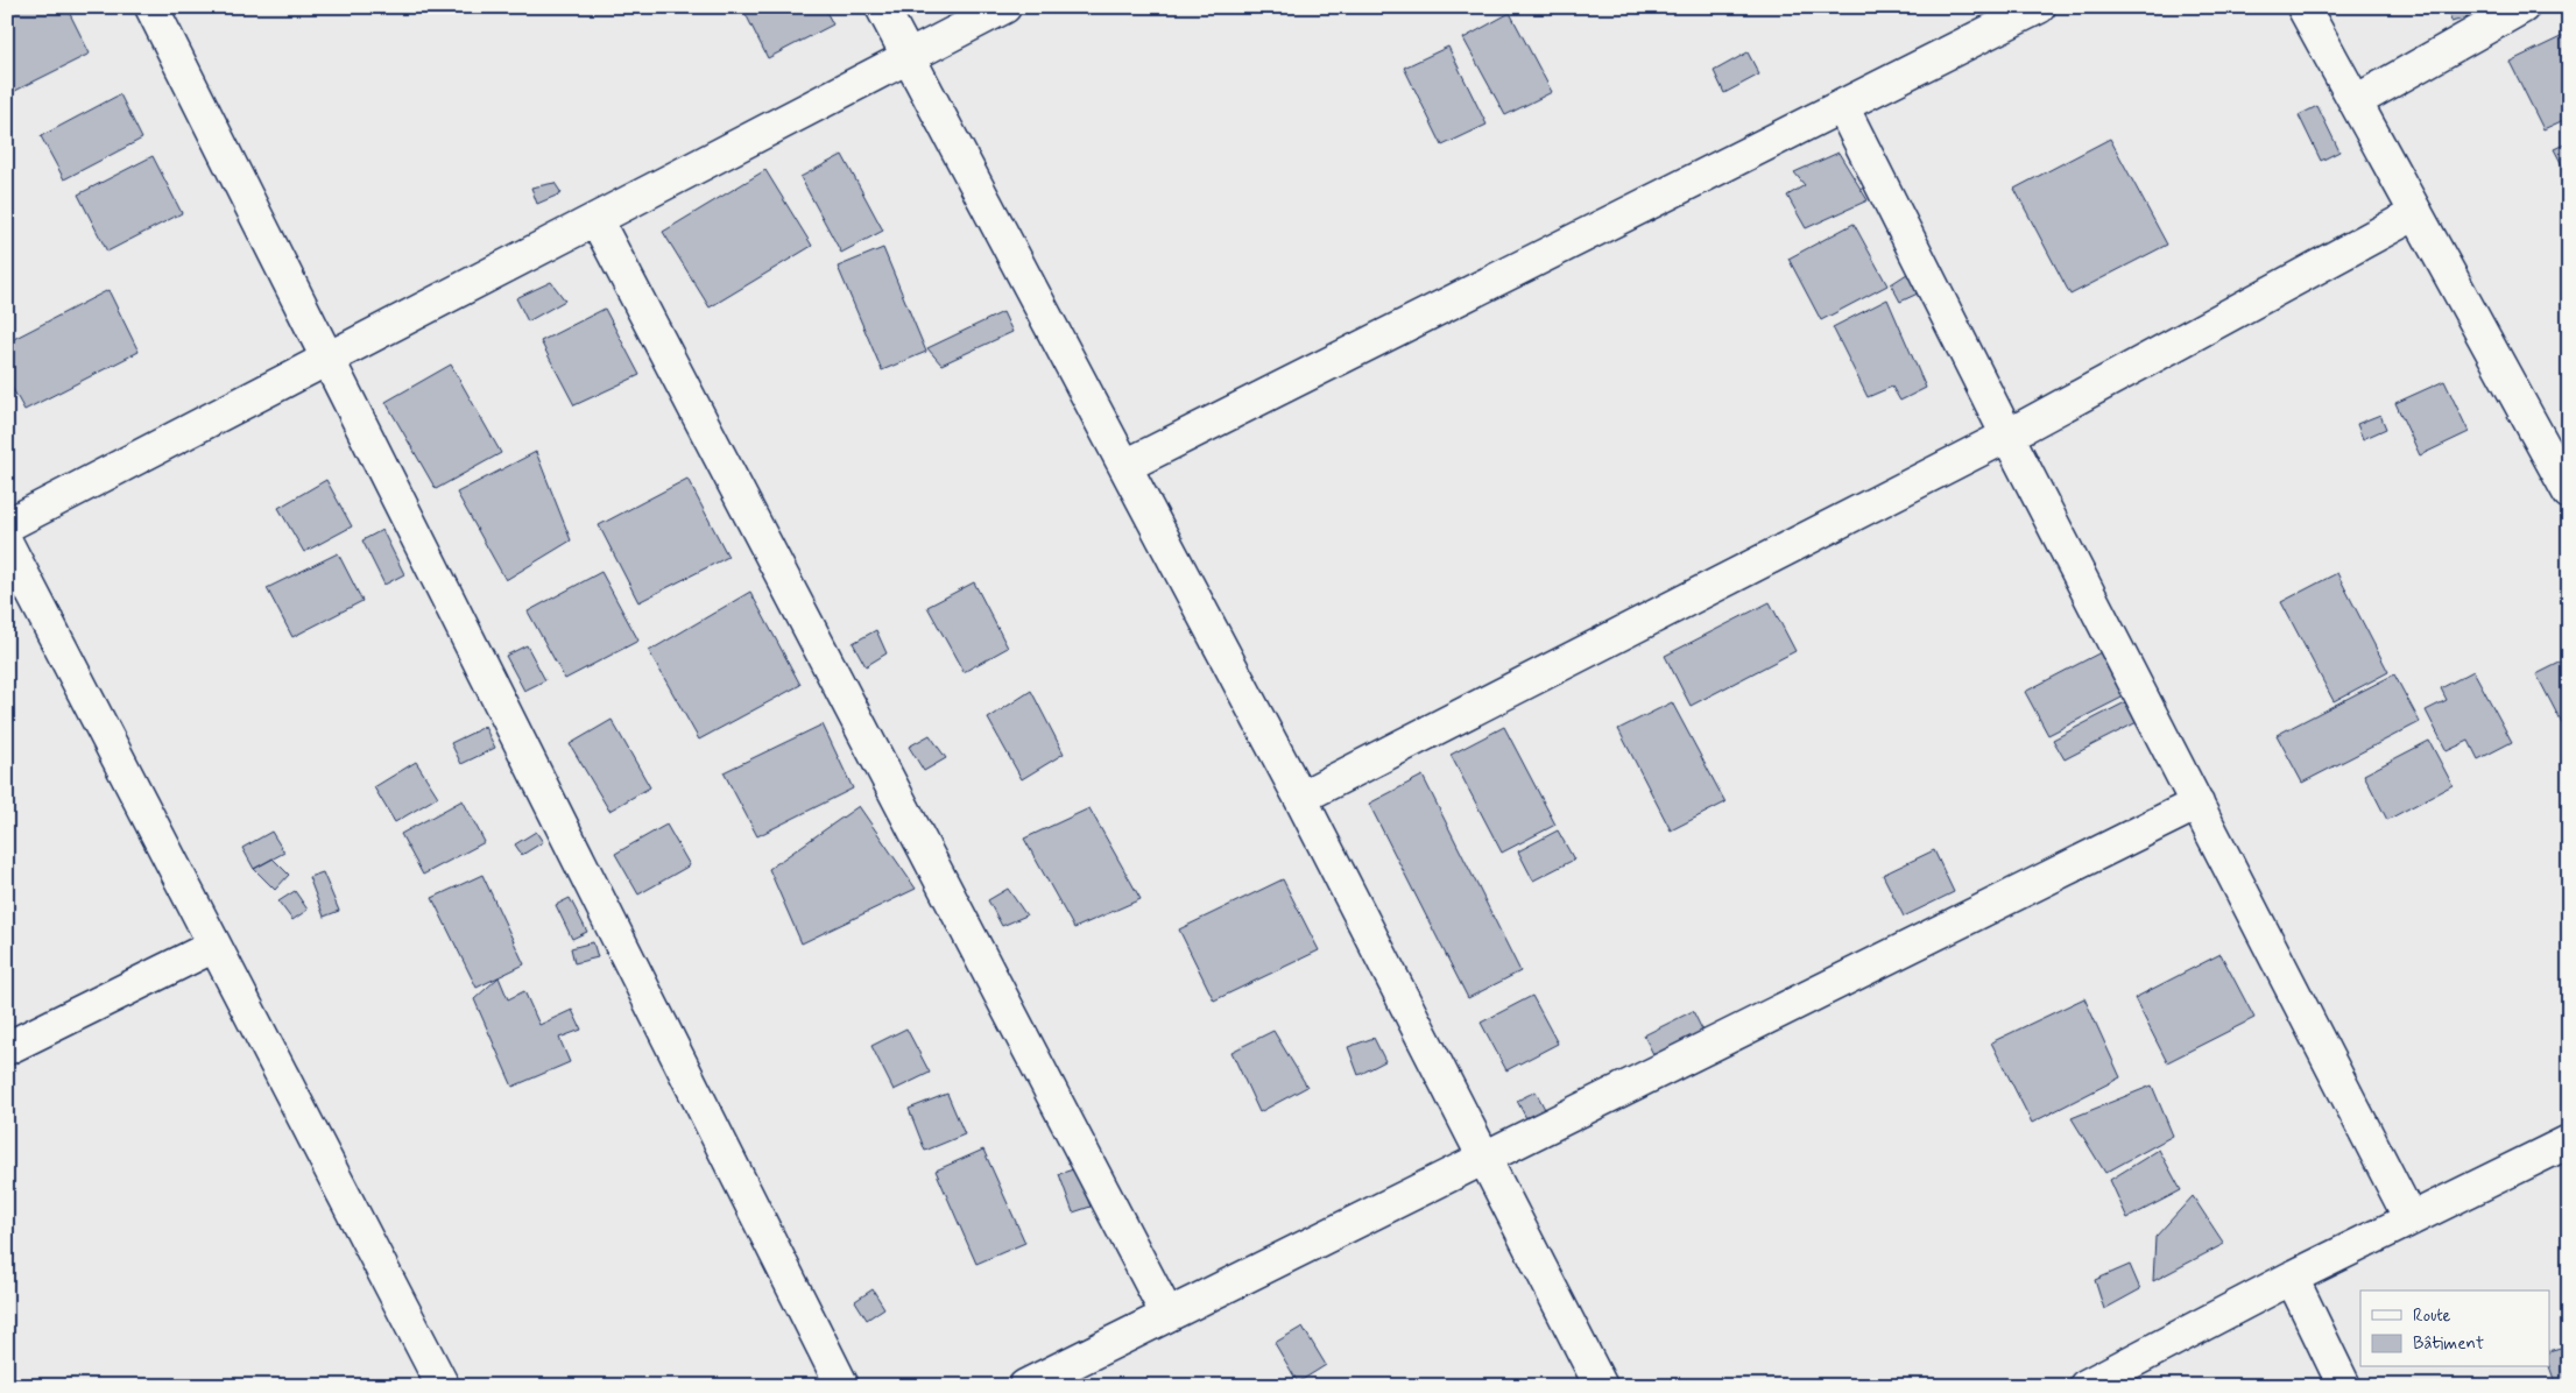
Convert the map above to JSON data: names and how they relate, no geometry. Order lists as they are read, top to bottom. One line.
{"legend":["Route","Bâtiment"]}
